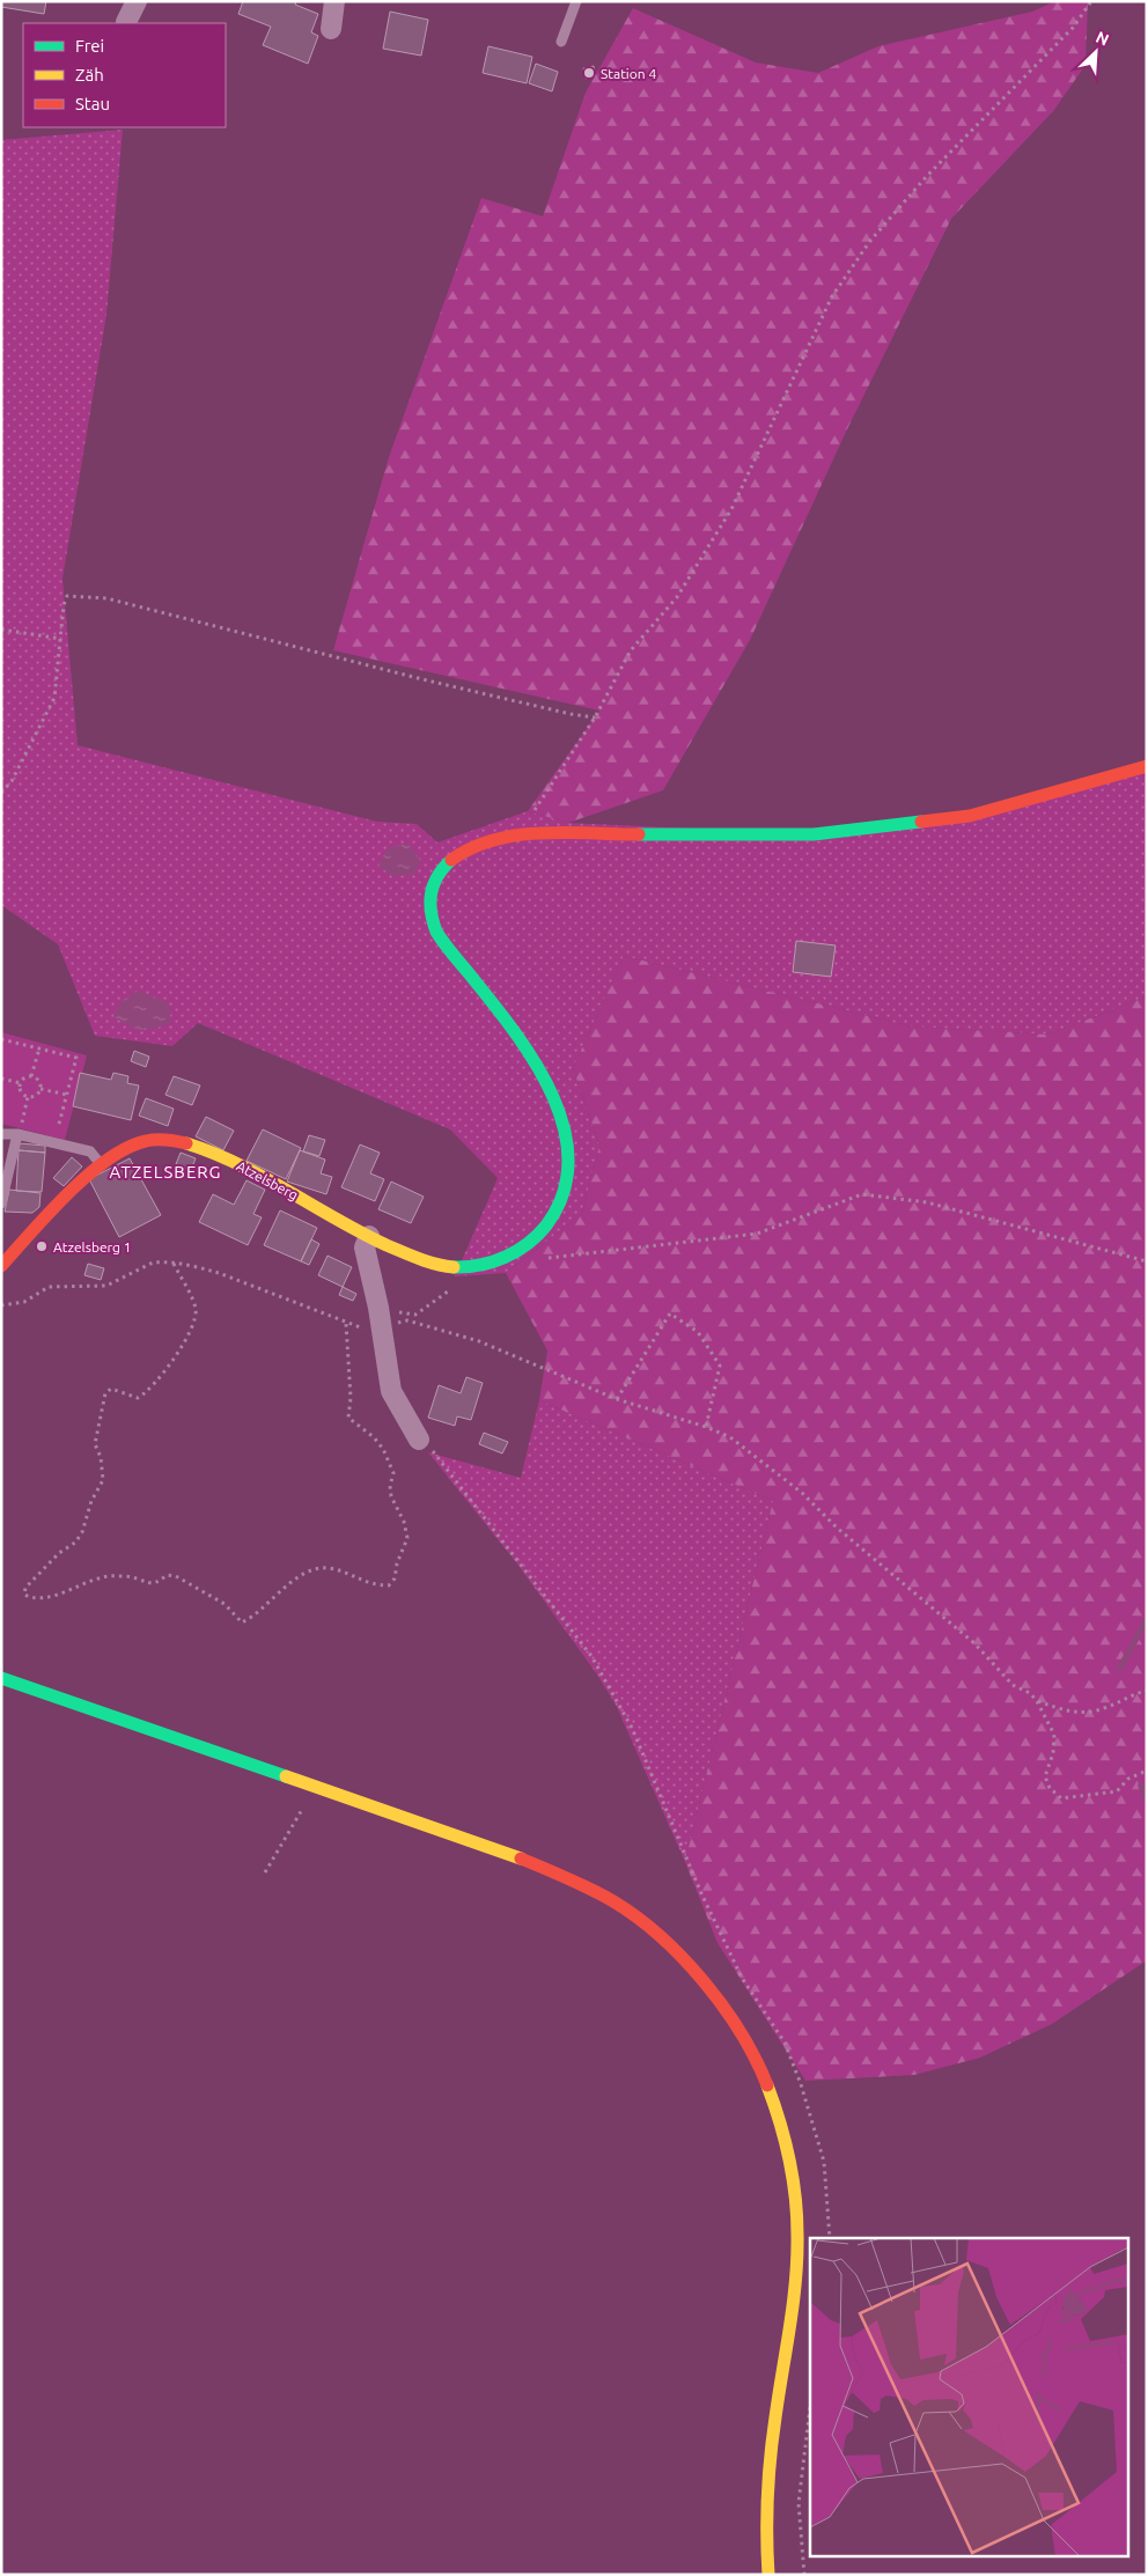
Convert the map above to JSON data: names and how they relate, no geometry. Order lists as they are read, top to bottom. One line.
{"streets":{"street":["Atzelsberg"]},"districts":["ATZELSBERG"],"places":["Station 4","Atzelsberg 1"],"legend":["Frei","Zäh","Stau"],"north":"top right"}
